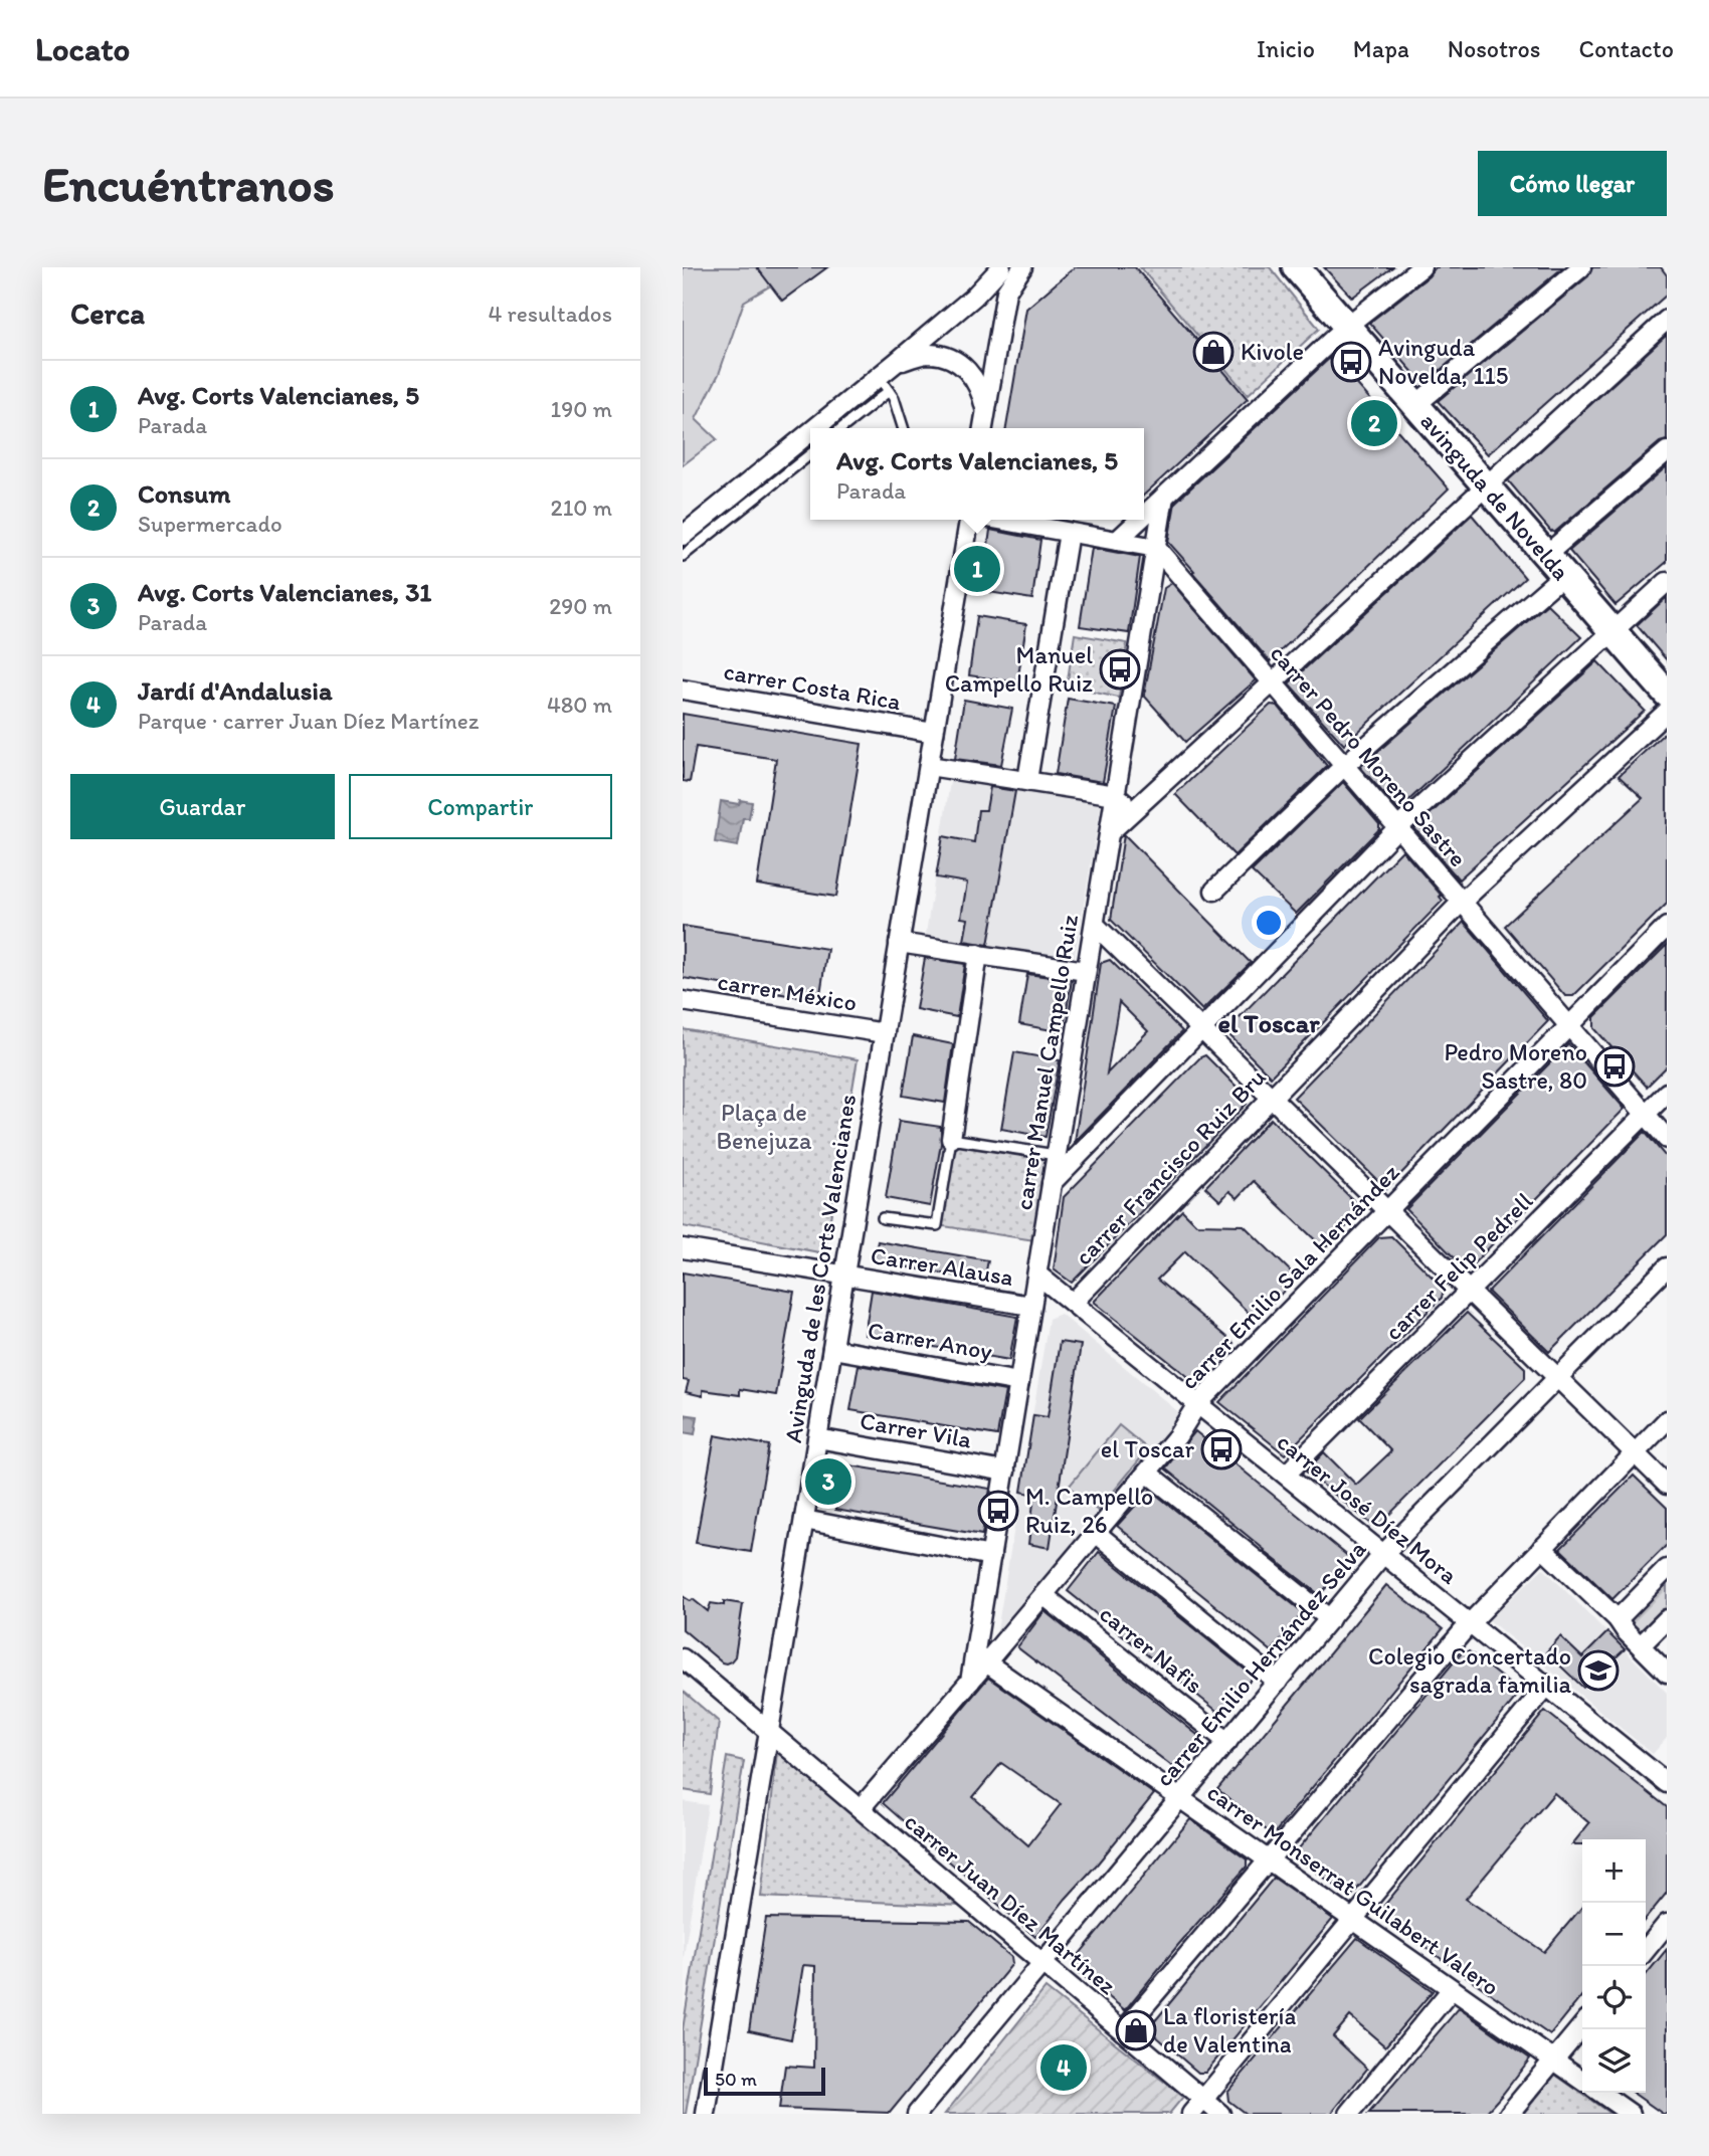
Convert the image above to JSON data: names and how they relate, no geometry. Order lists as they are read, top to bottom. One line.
{"streets":{"main road":["avinguda de Novelda"],"street":["carrer Costa Rica","carrer Pedro Moreno Sastre","carrer México","carrer Manuel Campello Ruiz","carrer Francisco Ruiz Bru","Carrer Alausa","carrer Felip Pedrell","Avinguda de les Corts Valencianes","carrer Emilio Sala Hernández","Carrer Anoy","Carrer Vila","carrer José Díez Mora","carrer Nafis","carrer Emilio Hernández Selva","carrer Monserrat Guilabert Valero","carrer Juan Díez Martínez"]},"crossings":[["carrer Costa Rica","Avinguda de les Corts Valencianes"],["carrer Pedro Moreno Sastre","carrer Manuel Campello Ruiz"],["carrer Pedro Moreno Sastre","carrer Francisco Ruiz Bru"],["carrer Pedro Moreno Sastre","carrer Felip Pedrell"],["carrer Pedro Moreno Sastre","carrer Emilio Sala Hernández"],["carrer México","Avinguda de les Corts Valencianes"],["carrer Manuel Campello Ruiz","Carrer Alausa"],["carrer Manuel Campello Ruiz","carrer Emilio Sala Hernández"],["carrer Manuel Campello Ruiz","Carrer Anoy"],["carrer Manuel Campello Ruiz","Carrer Vila"],["carrer Manuel Campello Ruiz","carrer José Díez Mora"],["carrer Francisco Ruiz Bru","carrer José Díez Mora"],["Carrer Alausa","Avinguda de les Corts Valencianes"],["carrer Felip Pedrell","carrer José Díez Mora"],["Avinguda de les Corts Valencianes","Carrer Anoy"],["Avinguda de les Corts Valencianes","Carrer Vila"],["Avinguda de les Corts Valencianes","carrer Juan Díez Martínez"],["carrer Emilio Sala Hernández","carrer José Díez Mora"],["carrer Emilio Sala Hernández","carrer Nafis"],["carrer Emilio Sala Hernández","carrer Monserrat Guilabert Valero"],["carrer Emilio Sala Hernández","carrer Juan Díez Martínez"],["carrer José Díez Mora","carrer Emilio Hernández Selva"],["carrer Nafis","carrer Emilio Hernández Selva"],["carrer Emilio Hernández Selva","carrer Monserrat Guilabert Valero"],["carrer Emilio Hernández Selva","carrer Juan Díez Martínez"]],"districts":["el Toscar"],"parks":["Plaça de Benejuza"],"places":{"shop":["Kivole","La floristería de Valentina"],"bus stop":["Avinguda Novelda, 115","Manuel Campello Ruiz","Pedro Moreno Sastre, 80","el Toscar","M. Campello Ruiz, 26"],"school or university":["Colegio Concertado sagrada familia"]},"scale_bar":"50 m","page":{"header":"Locato","nav":["Inicio","Mapa","Nosotros","Contacto"],"buttons":["Cómo llegar",["Guardar","Compartir"]],"title":"Encuéntranos","heading":["Cerca","4 resultados"],"list":[{"mark":"1","name":"Avg. Corts Valencianes, 5","note":"Parada","value":"190 m"},{"mark":"2","name":"Consum","note":"Supermercado","value":"210 m"},{"mark":"3","name":"Avg. Corts Valencianes, 31","note":"Parada","value":"290 m"},{"mark":"4","name":"Jardí d'Andalusia","note":"Parque · carrer Juan Díez Martínez","value":"480 m"}],"pins":["2","1","3","4"],"popup":["Avg. Corts Valencianes, 5","Parada"],"map_buttons":["+","−"],"scale":"50 m"}}
